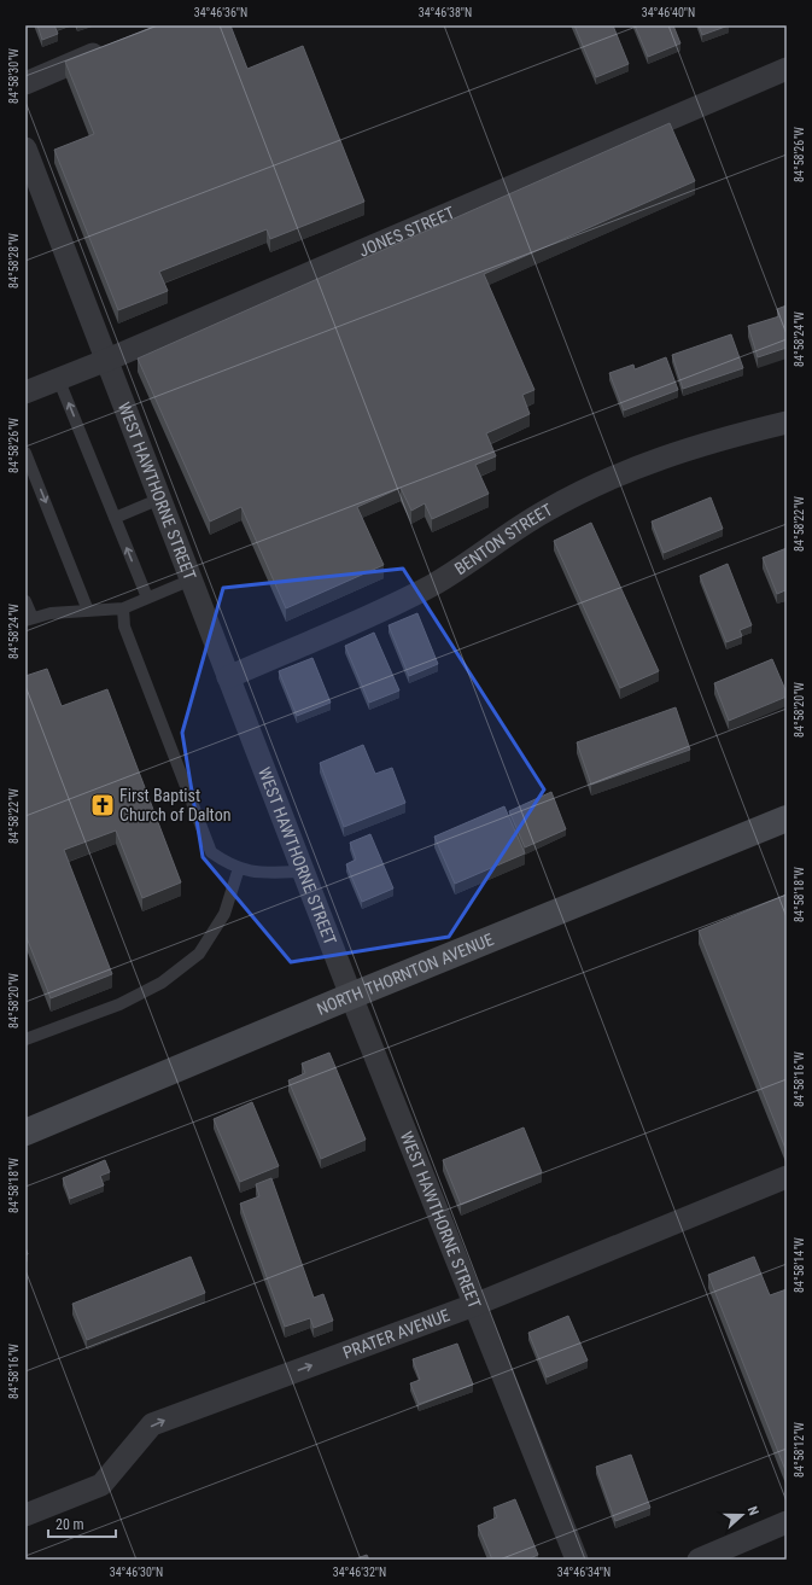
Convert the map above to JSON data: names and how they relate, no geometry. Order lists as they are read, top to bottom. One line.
{"streets":{"main road":["NORTH THORNTON AVENUE"],"street":["JONES STREET","WEST HAWTHORNE STREET","BENTON STREET","PRATER AVENUE"]},"crossings":[["JONES STREET","WEST HAWTHORNE STREET"],["WEST HAWTHORNE STREET","BENTON STREET"],["WEST HAWTHORNE STREET","NORTH THORNTON AVENUE"],["WEST HAWTHORNE STREET","PRATER AVENUE"]],"one_way":["PRATER AVENUE"],"places":{"church":["First Baptist Church of Dalton"]},"scale_bar":"20 m","north":"right","coordinates":["34°46'36\"N","34°46'38\"N","34°46'40\"N","84°58'30\"W","84°58'26\"W","84°58'28\"W","84°58'24\"W","84°58'22\"W","84°58'20\"W","84°58'18\"W","84°58'16\"W","84°58'14\"W","84°58'12\"W","34°46'30\"N","34°46'32\"N","34°46'34\"N"]}
